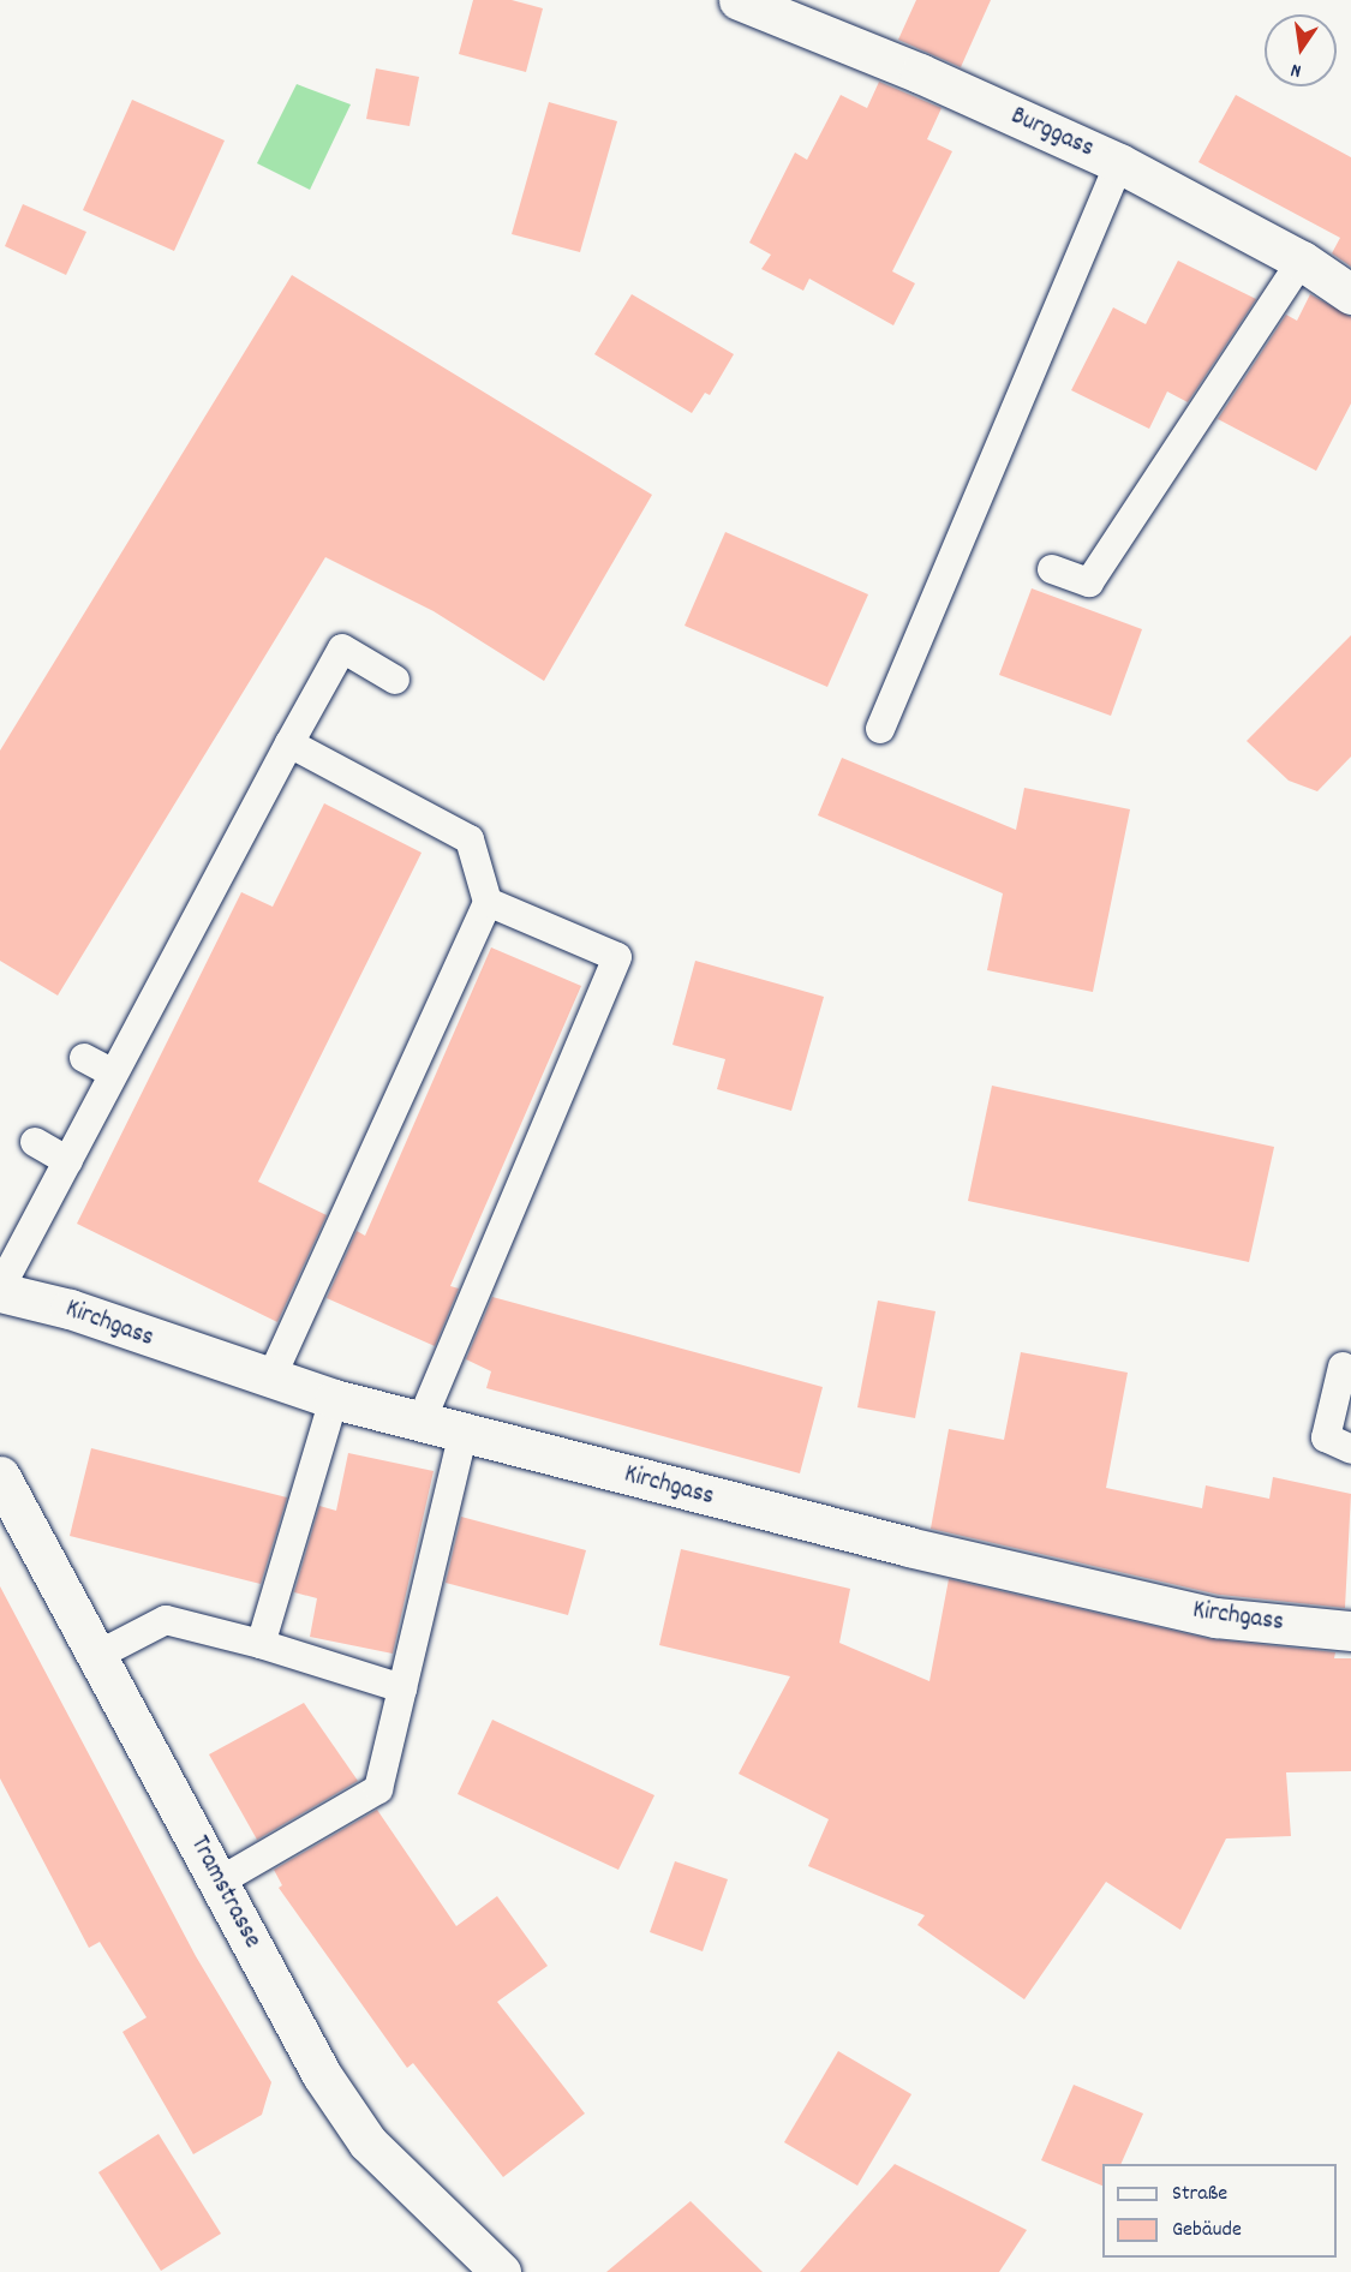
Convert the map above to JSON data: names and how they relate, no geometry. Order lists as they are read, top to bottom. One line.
{"streets":{"street":["Burggass","Kirchgass","Tramstrasse"]},"legend":["Straße","Gebäude"],"north":"bottom"}
